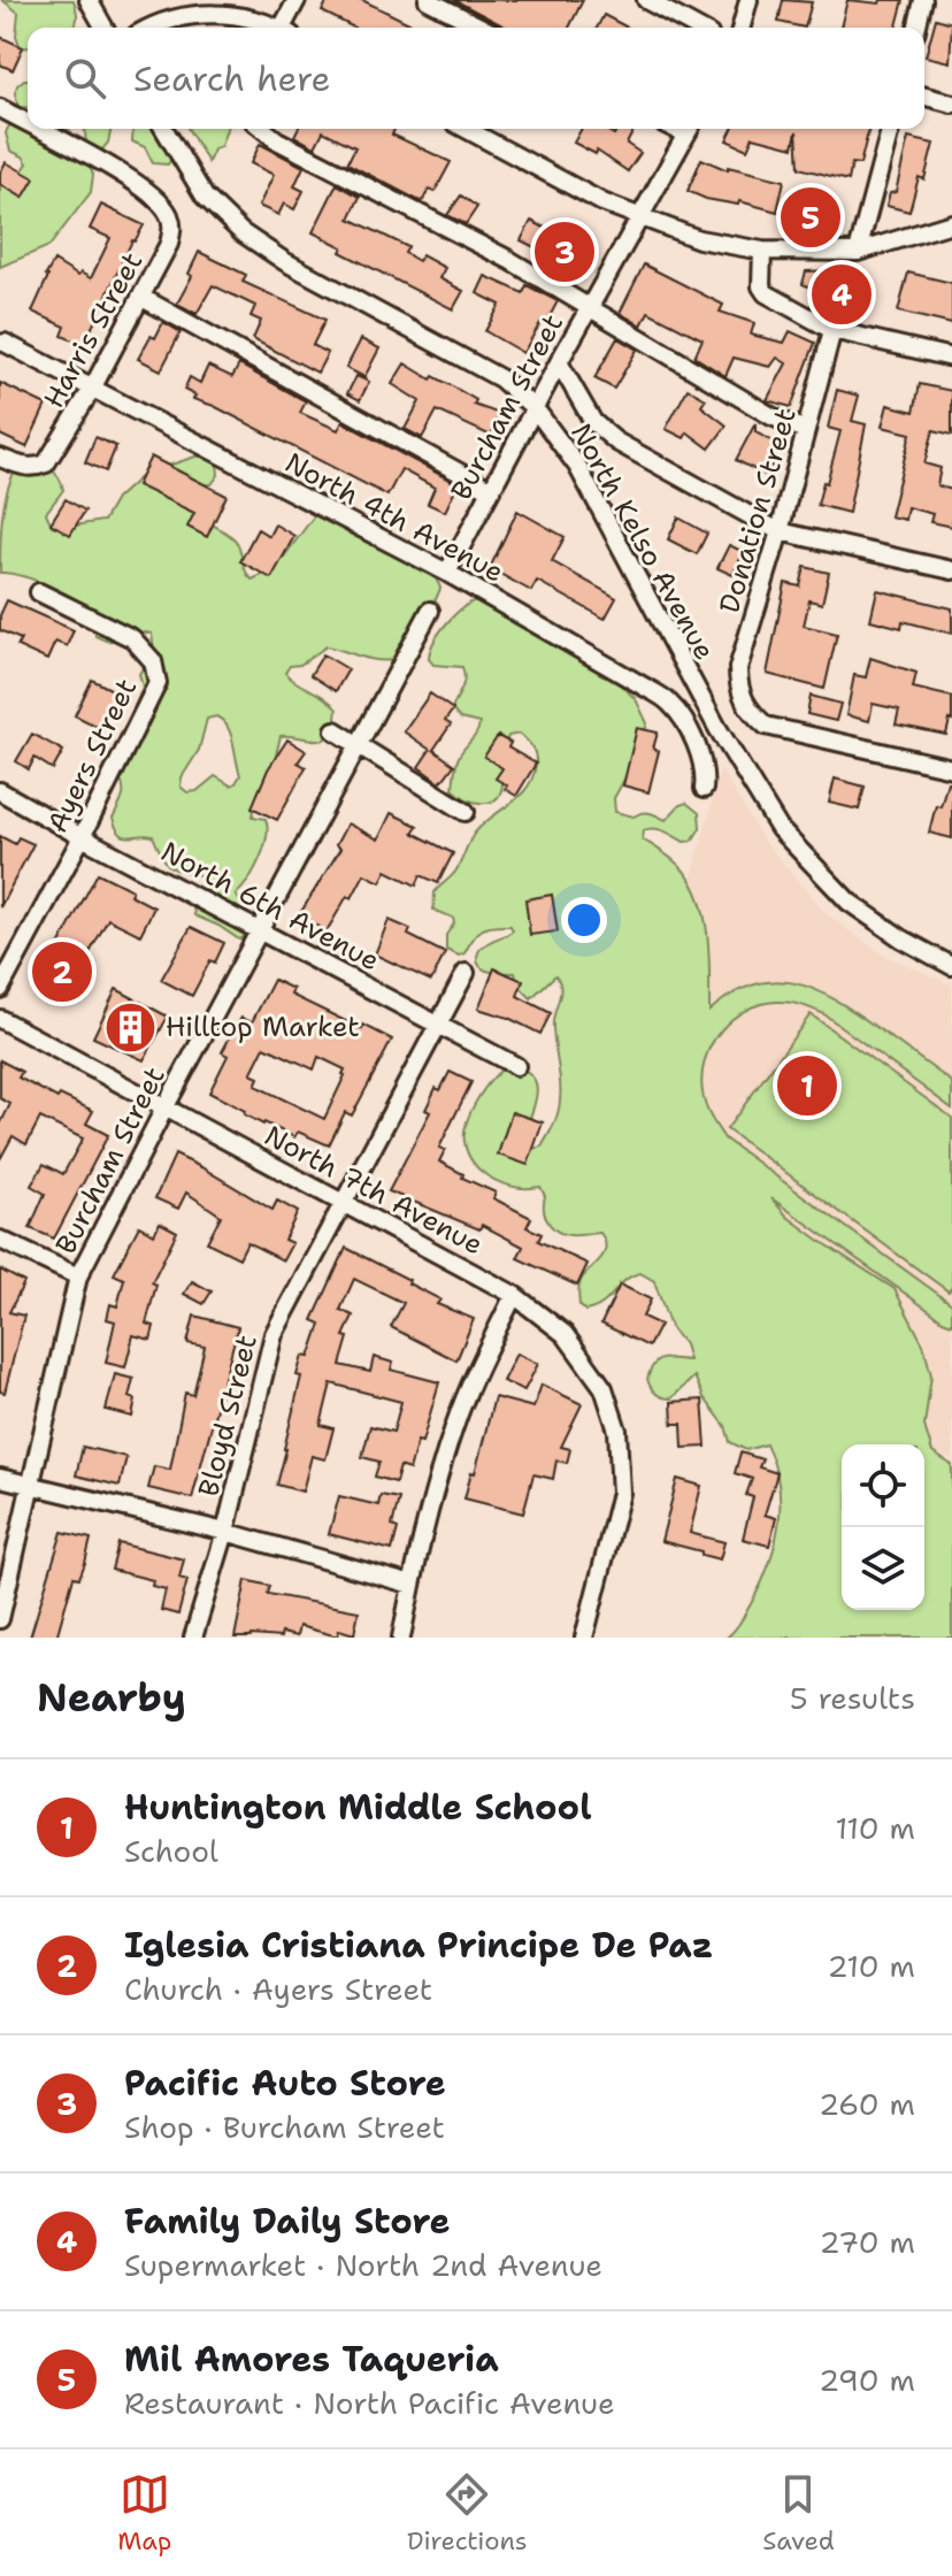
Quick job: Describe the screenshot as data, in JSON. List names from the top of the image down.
{
  "streets": {
    "street": [
      "Harris Street",
      "Burcham Street",
      "Donation Street",
      "North 4th Avenue",
      "North Kelso Avenue",
      "Ayers Street",
      "North 6th Avenue",
      "North 7th Avenue",
      "Bloyd Street"
    ]
  },
  "crossings": [
    ["Harris Street", "North 4th Avenue"],
    ["Burcham Street", "North 4th Avenue"],
    ["Burcham Street", "North Kelso Avenue"],
    ["Burcham Street", "North 6th Avenue"],
    ["Burcham Street", "North 7th Avenue"],
    ["Ayers Street", "North 6th Avenue"],
    ["North 6th Avenue", "Bloyd Street"],
    ["North 7th Avenue", "Bloyd Street"]
  ],
  "places": {
    "building": ["Hilltop Market"]
  },
  "page": {
    "search": "Search here",
    "pins": [
      "5",
      "3",
      "4",
      "2",
      "1"
    ],
    "heading": ["Nearby", "5 results"],
    "list": [
      {
        "mark": "1",
        "name": "Huntington Middle School",
        "note": "School",
        "value": "110 m"
      },
      {
        "mark": "2",
        "name": "Iglesia Cristiana Principe De Paz",
        "note": "Church · Ayers Street",
        "value": "210 m"
      },
      {
        "mark": "3",
        "name": "Pacific Auto Store",
        "note": "Shop · Burcham Street",
        "value": "260 m"
      },
      {
        "mark": "4",
        "name": "Family Daily Store",
        "note": "Supermarket · North 2nd Avenue",
        "value": "270 m"
      },
      {
        "mark": "5",
        "name": "Mil Amores Taqueria",
        "note": "Restaurant · North Pacific Avenue",
        "value": "290 m"
      }
    ],
    "nav": ["Map", "Directions", "Saved"]
  }
}
